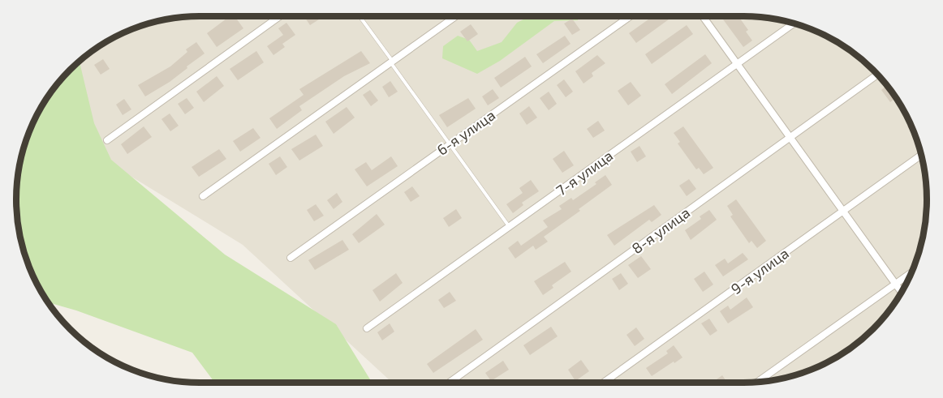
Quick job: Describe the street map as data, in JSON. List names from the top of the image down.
{
  "streets": {
    "street": [
      "6-я улица",
      "7-я улица",
      "8-я улица",
      "9-я улица"
    ]
  }
}
